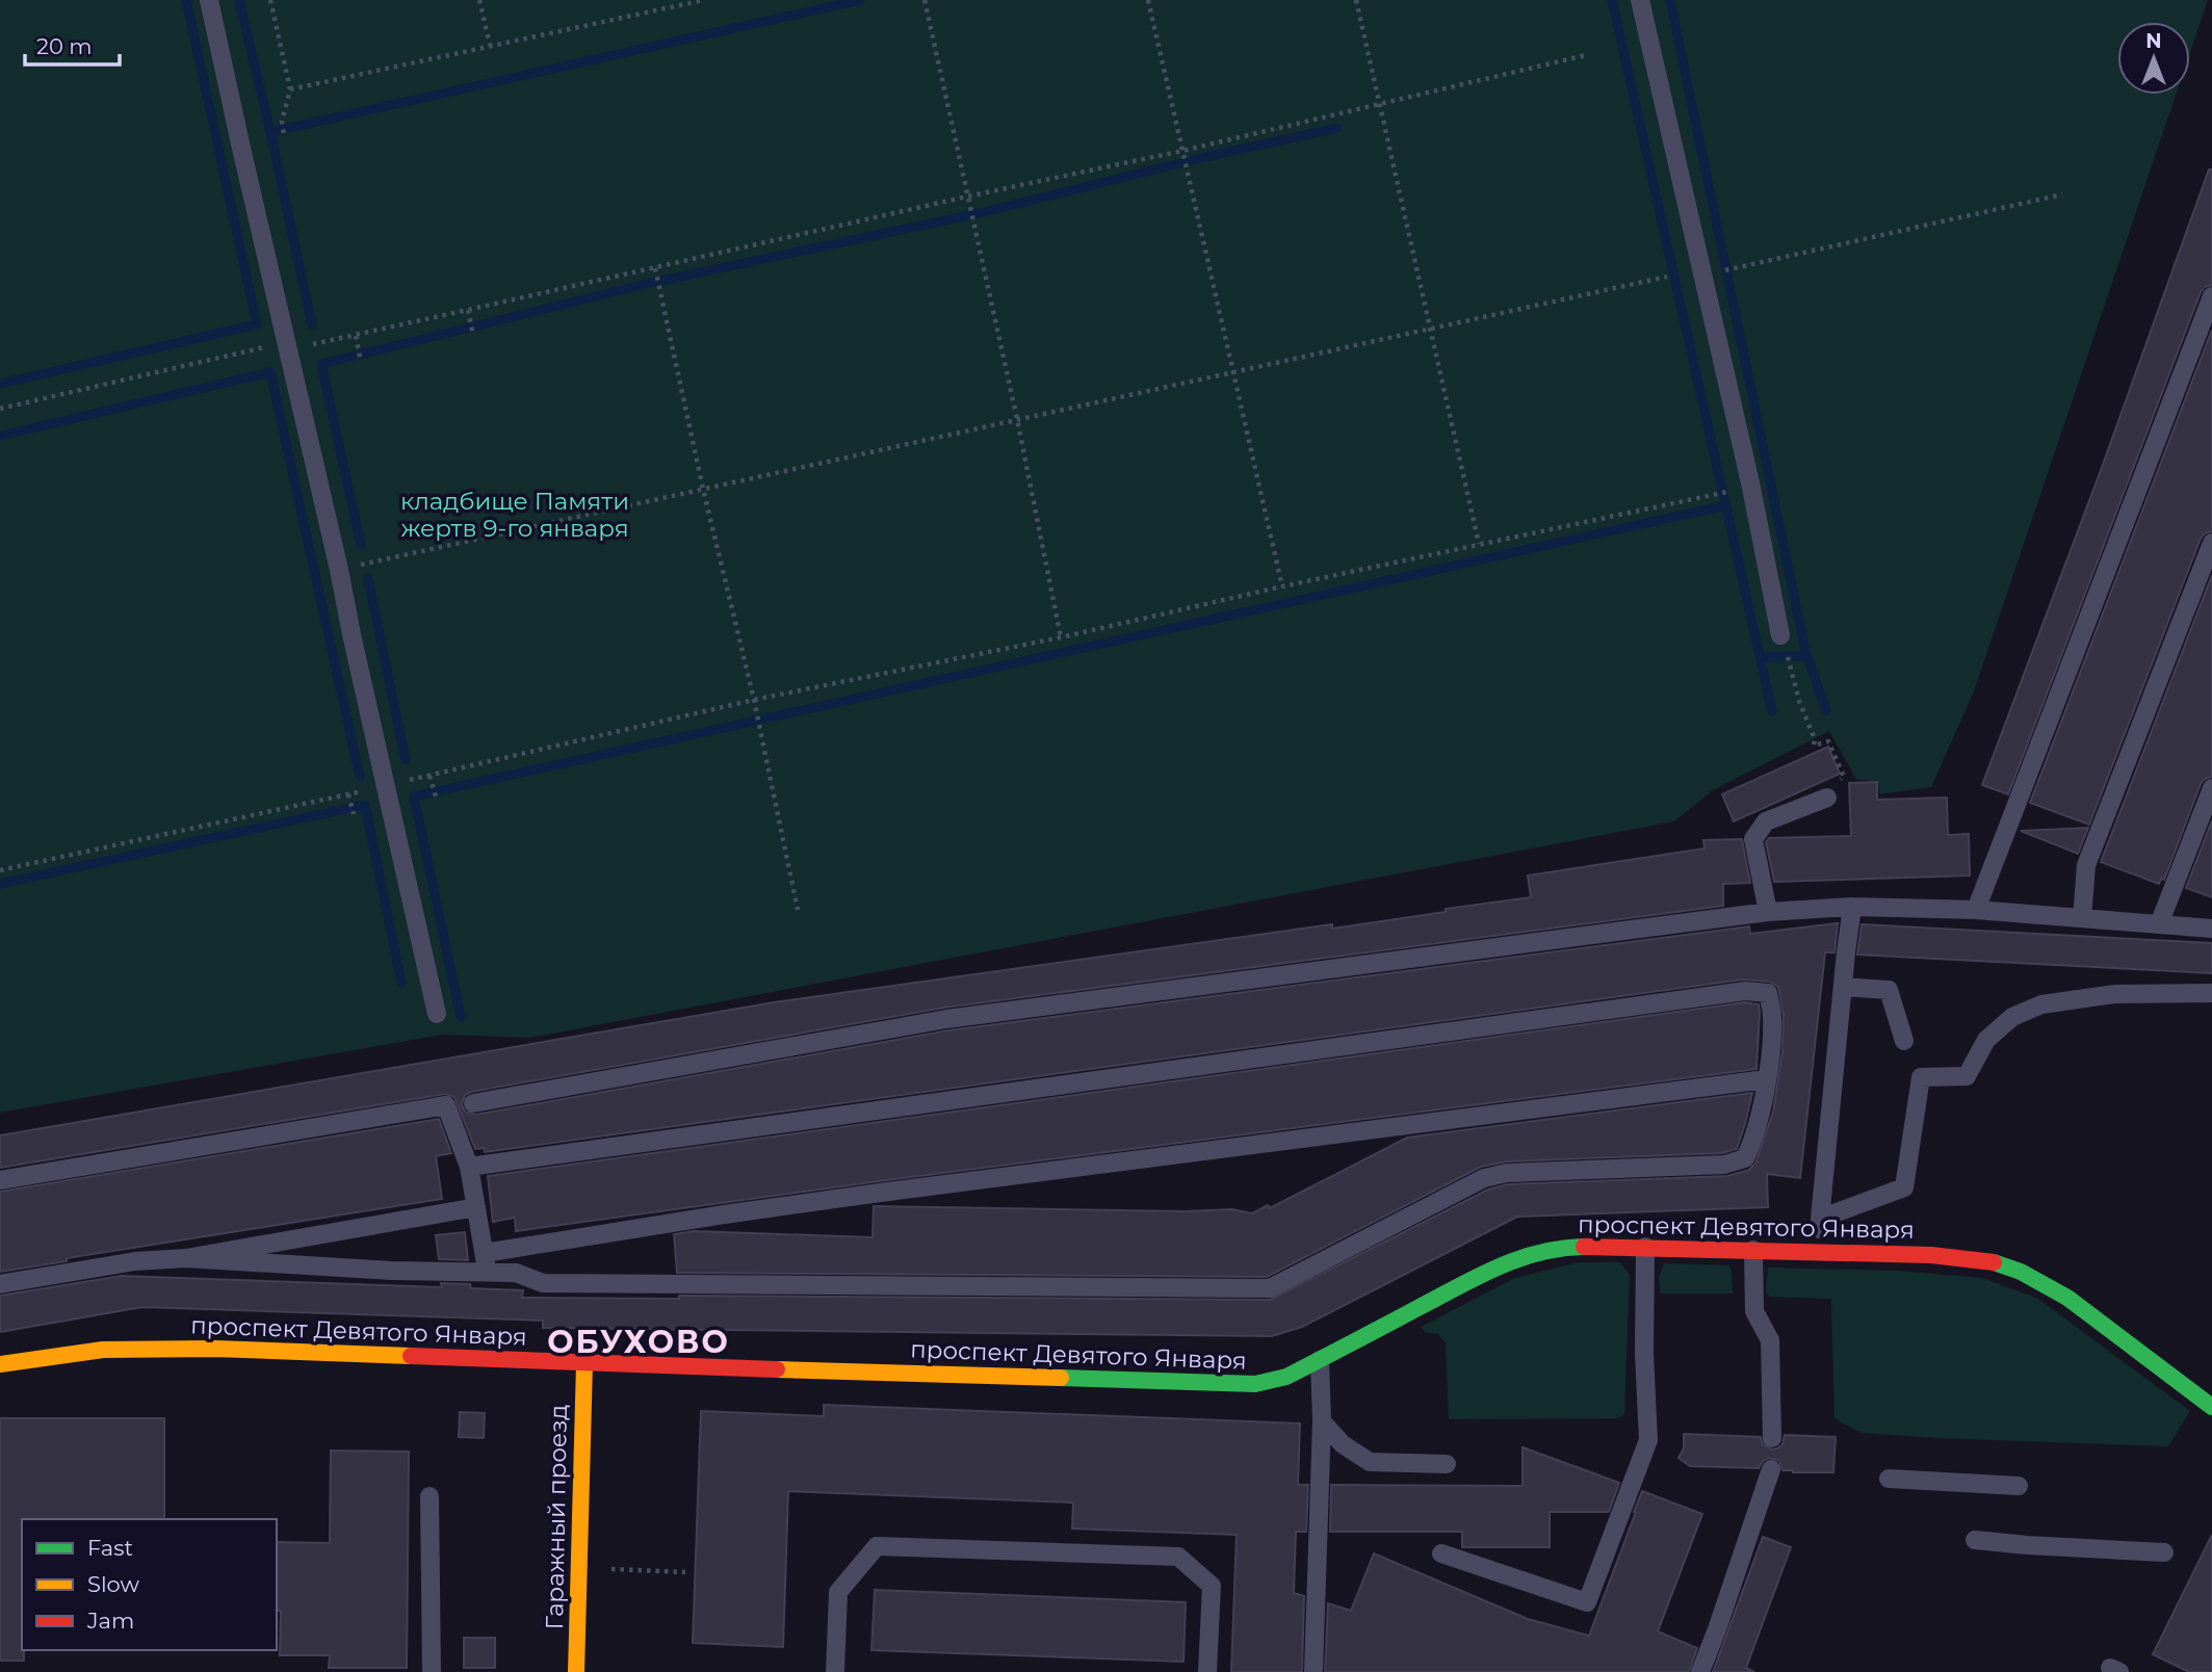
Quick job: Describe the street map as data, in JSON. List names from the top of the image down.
{
  "streets": {
    "street": ["проспект Девятого Января", "Гаражный проезд"]
  },
  "crossings": [
    ["проспект Девятого Января", "Гаражный проезд"]
  ],
  "districts": ["ОБУХОВО"],
  "parks": ["кладбище Памяти жертв 9-го января"],
  "legend": ["Fast", "Slow", "Jam"],
  "scale_bar": "20 m",
  "north": "top"
}
